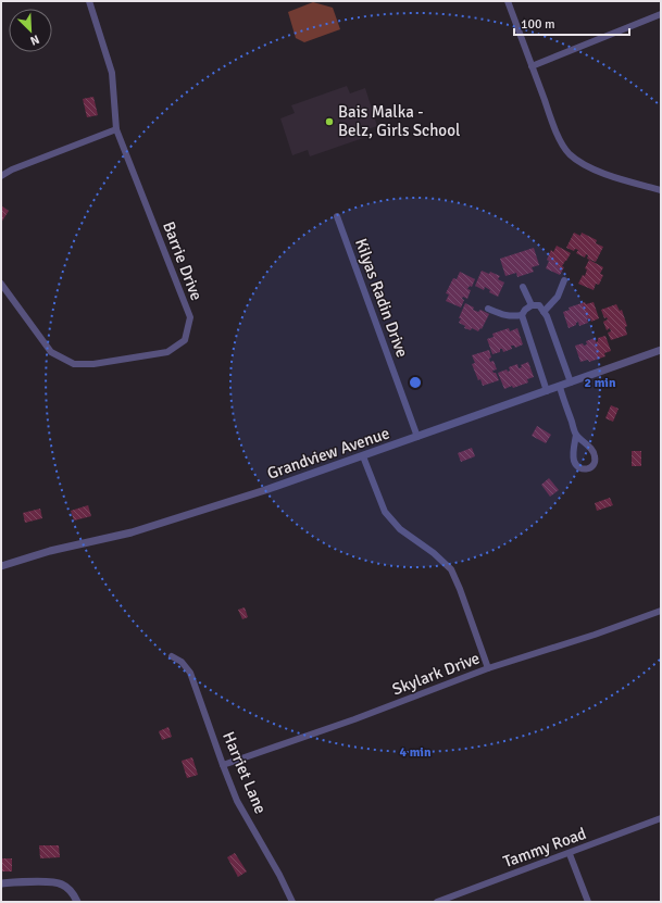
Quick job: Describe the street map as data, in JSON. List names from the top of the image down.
{
  "streets": {
    "street": [
      "Barrie Drive",
      "Kilyas Radin Drive",
      "Grandview Avenue",
      "Skylark Drive",
      "Harriet Lane",
      "Tammy Road"
    ]
  },
  "crossings": [
    ["Kilyas Radin Drive", "Grandview Avenue"],
    ["Skylark Drive", "Harriet Lane"]
  ],
  "places": ["Bais Malka - Belz, Girls School"],
  "scale_bar": "100 m",
  "north": "bottom right",
  "rings": ["2 min", "4 min"]
}
